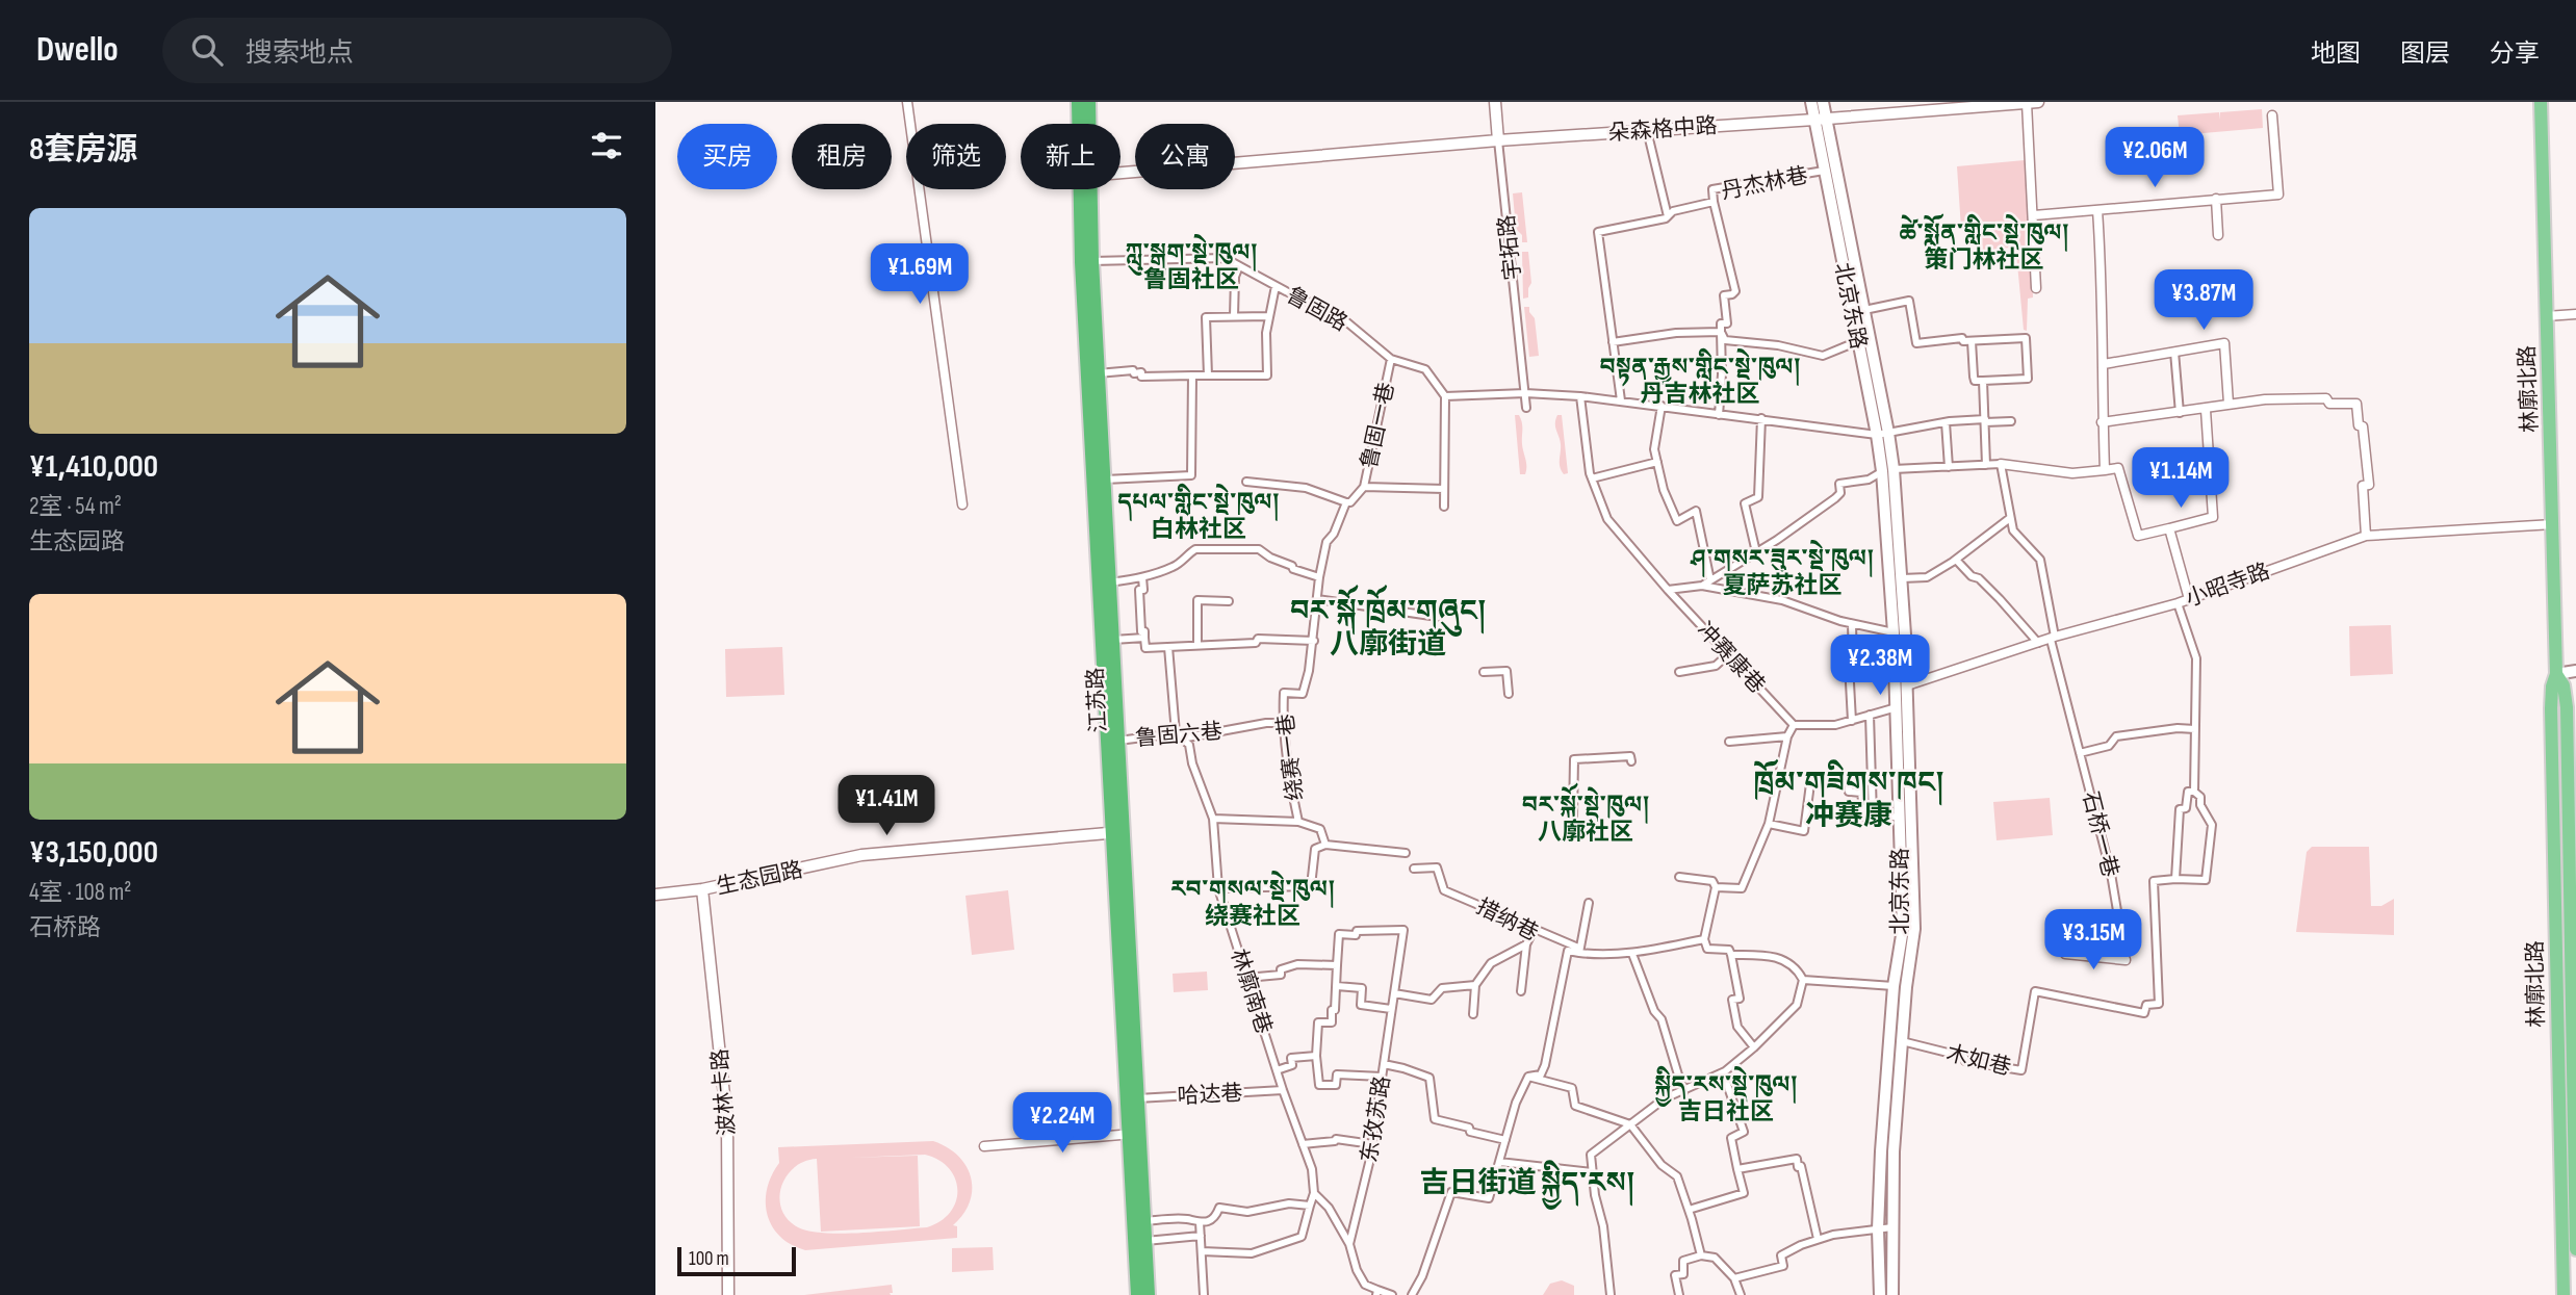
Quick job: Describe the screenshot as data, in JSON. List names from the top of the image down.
{
  "streets": {
    "highway": ["江苏路"],
    "main road": ["北京东路", "林廓北路"],
    "street": [
      "朵森格中路",
      "丹杰林巷",
      "宇拓路",
      "鲁固路",
      "鲁固一巷",
      "小昭寺路",
      "冲赛康巷",
      "鲁固六巷",
      "绕赛一巷",
      "石桥一巷",
      "生态园路",
      "措纳巷",
      "林廓南巷",
      "木如巷",
      "波林卡路",
      "哈达巷",
      "东孜苏路"
    ]
  },
  "crossings": [
    ["朵森格中路", "宇拓路"],
    ["朵森格中路", "北京东路"],
    ["丹杰林巷", "北京东路"],
    ["北京东路", "小昭寺路"],
    ["北京东路", "木如巷"],
    ["鲁固路", "鲁固一巷"],
    ["鲁固路", "江苏路"],
    ["林廓北路", "小昭寺路"],
    ["鲁固一巷", "绕赛一巷"],
    ["小昭寺路", "石桥一巷"],
    ["江苏路", "鲁固六巷"],
    ["江苏路", "生态园路"],
    ["江苏路", "哈达巷"],
    ["鲁固六巷", "绕赛一巷"],
    ["鲁固六巷", "林廓南巷"],
    ["生态园路", "波林卡路"],
    ["林廓南巷", "哈达巷"],
    ["林廓南巷", "东孜苏路"]
  ],
  "districts": [
    "ཚེ་སྨོན་གླིང་སྡེ་ཁུལ། 策门林社区",
    "ཀླུ་སྒུག་སྡེ་ཁུལ། 鲁固社区",
    "བསྟན་རྒྱས་གླིང་སྡེ་ཁུལ། 丹吉林社区",
    "དཔལ་གླིང་སྡེ་ཁུལ། 白林社区",
    "ཤ་གསར་ཟུར་སྡེ་ཁུལ། 夏萨苏社区",
    "བར་སྐོ་ཁྲོམ་གཞུང། 八廓街道",
    "ཁྲོམ་གཟིགས་ཁང། 冲赛康",
    "བར་སྐོ་སྡེ་ཁུལ། 八廓社区",
    "རབ་གསལ་སྡེ་ཁུལ། 绕赛社区",
    "སྐྱིད་རས་སྡེ་ཁུལ། 吉日社区",
    "吉日街道 སྐྱིད་རས།"
  ],
  "scale_bar": "100 m",
  "page": {
    "header": "Dwello",
    "search": "搜索地点",
    "nav": ["地图", "图层", "分享"],
    "heading": "8套房源",
    "chip": [
      "买房",
      "租房",
      "筛选",
      "新上",
      "公寓"
    ],
    "price": [
      "¥2.06M",
      "¥1.69M",
      "¥3.87M",
      "¥1.14M",
      "¥2.38M",
      "¥1.41M",
      "¥3.15M",
      "¥2.24M"
    ],
    "list": [
      {
        "name": "¥1,410,000",
        "note": "2室 · 54 m² · 生态园路"
      },
      {
        "name": "¥3,150,000",
        "note": "4室 · 108 m² · 石桥路"
      }
    ],
    "scale": "100 m"
  }
}
